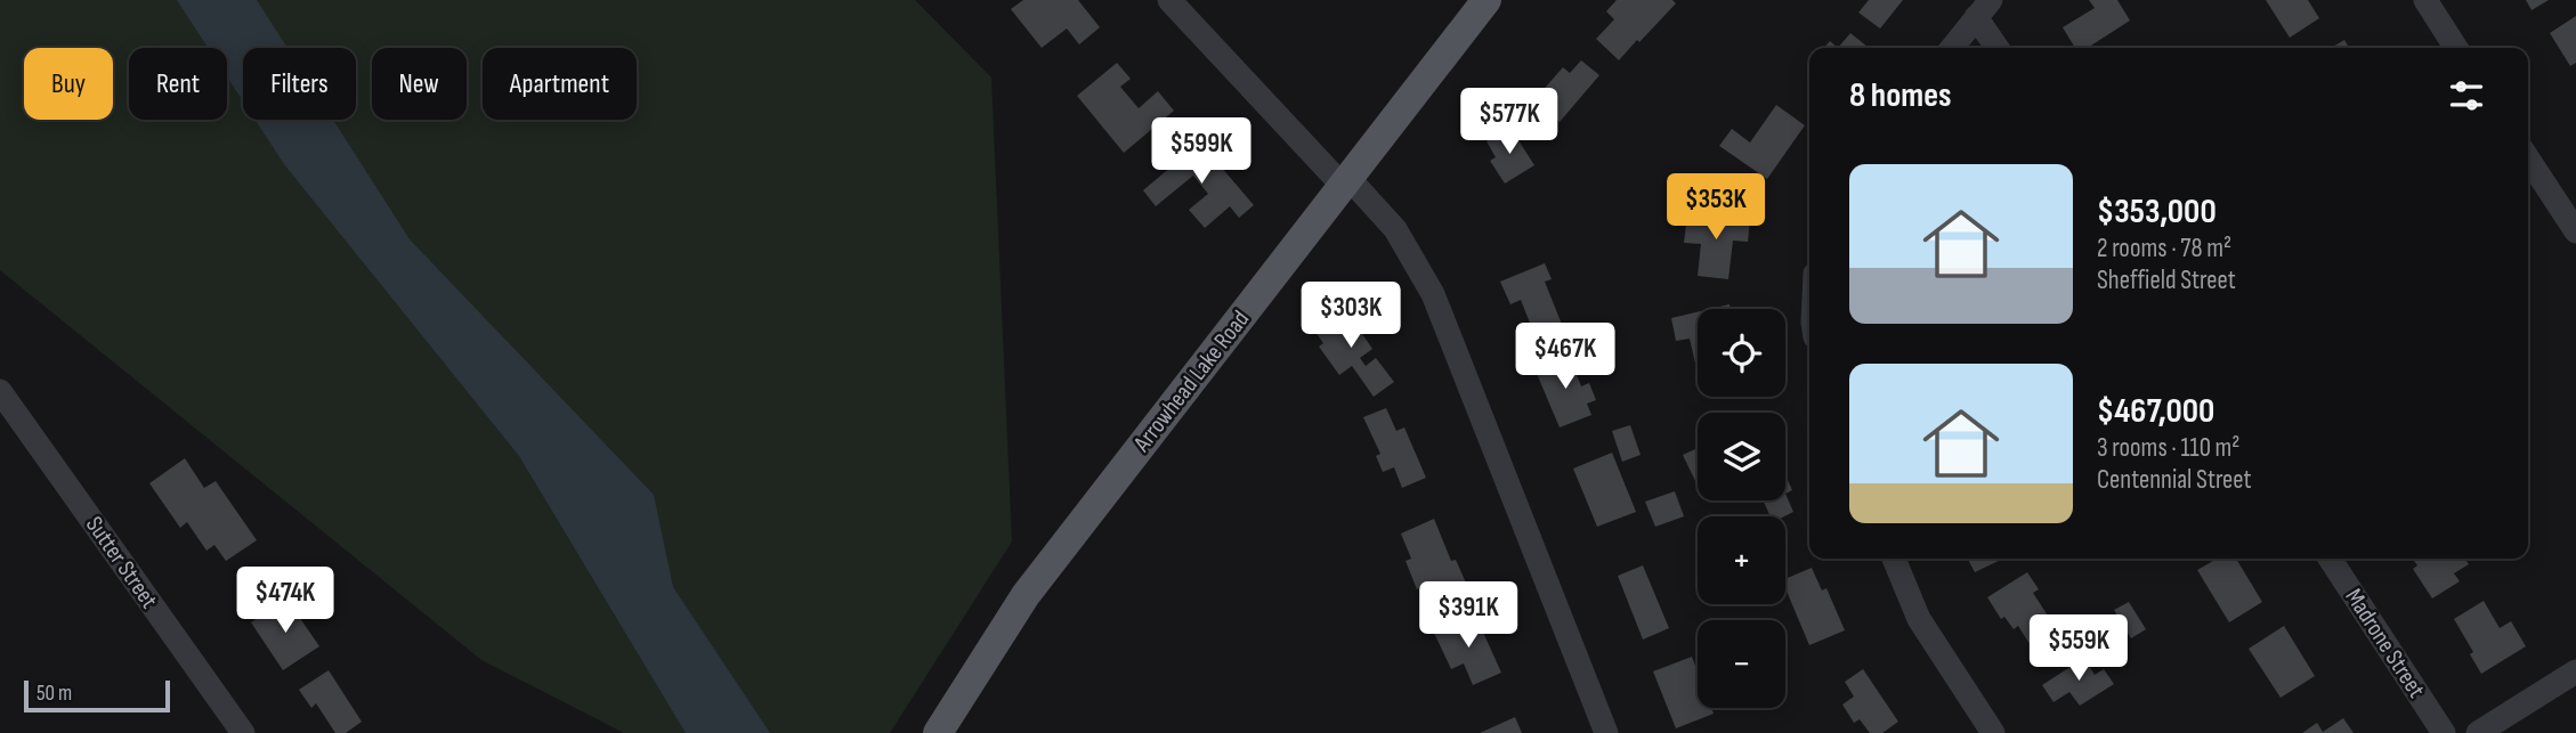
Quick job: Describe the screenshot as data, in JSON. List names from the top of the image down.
{
  "streets": {
    "main road": ["Arrowhead Lake Road"],
    "street": ["Sutter Street", "Madrone Street"]
  },
  "scale_bar": "50 m",
  "page": {
    "chip": [
      "Buy",
      "Rent",
      "Filters",
      "New",
      "Apartment"
    ],
    "heading": "8 homes",
    "price": [
      "$577K",
      "$599K",
      "$353K",
      "$303K",
      "$467K",
      "$474K",
      "$391K",
      "$559K"
    ],
    "list": [
      {
        "name": "$353,000",
        "note": "2 rooms · 78 m² · Sheffield Street"
      },
      {
        "name": "$467,000",
        "note": "3 rooms · 110 m² · Centennial Street"
      }
    ],
    "map_buttons": ["+", "−"],
    "scale": "50 m"
  }
}
